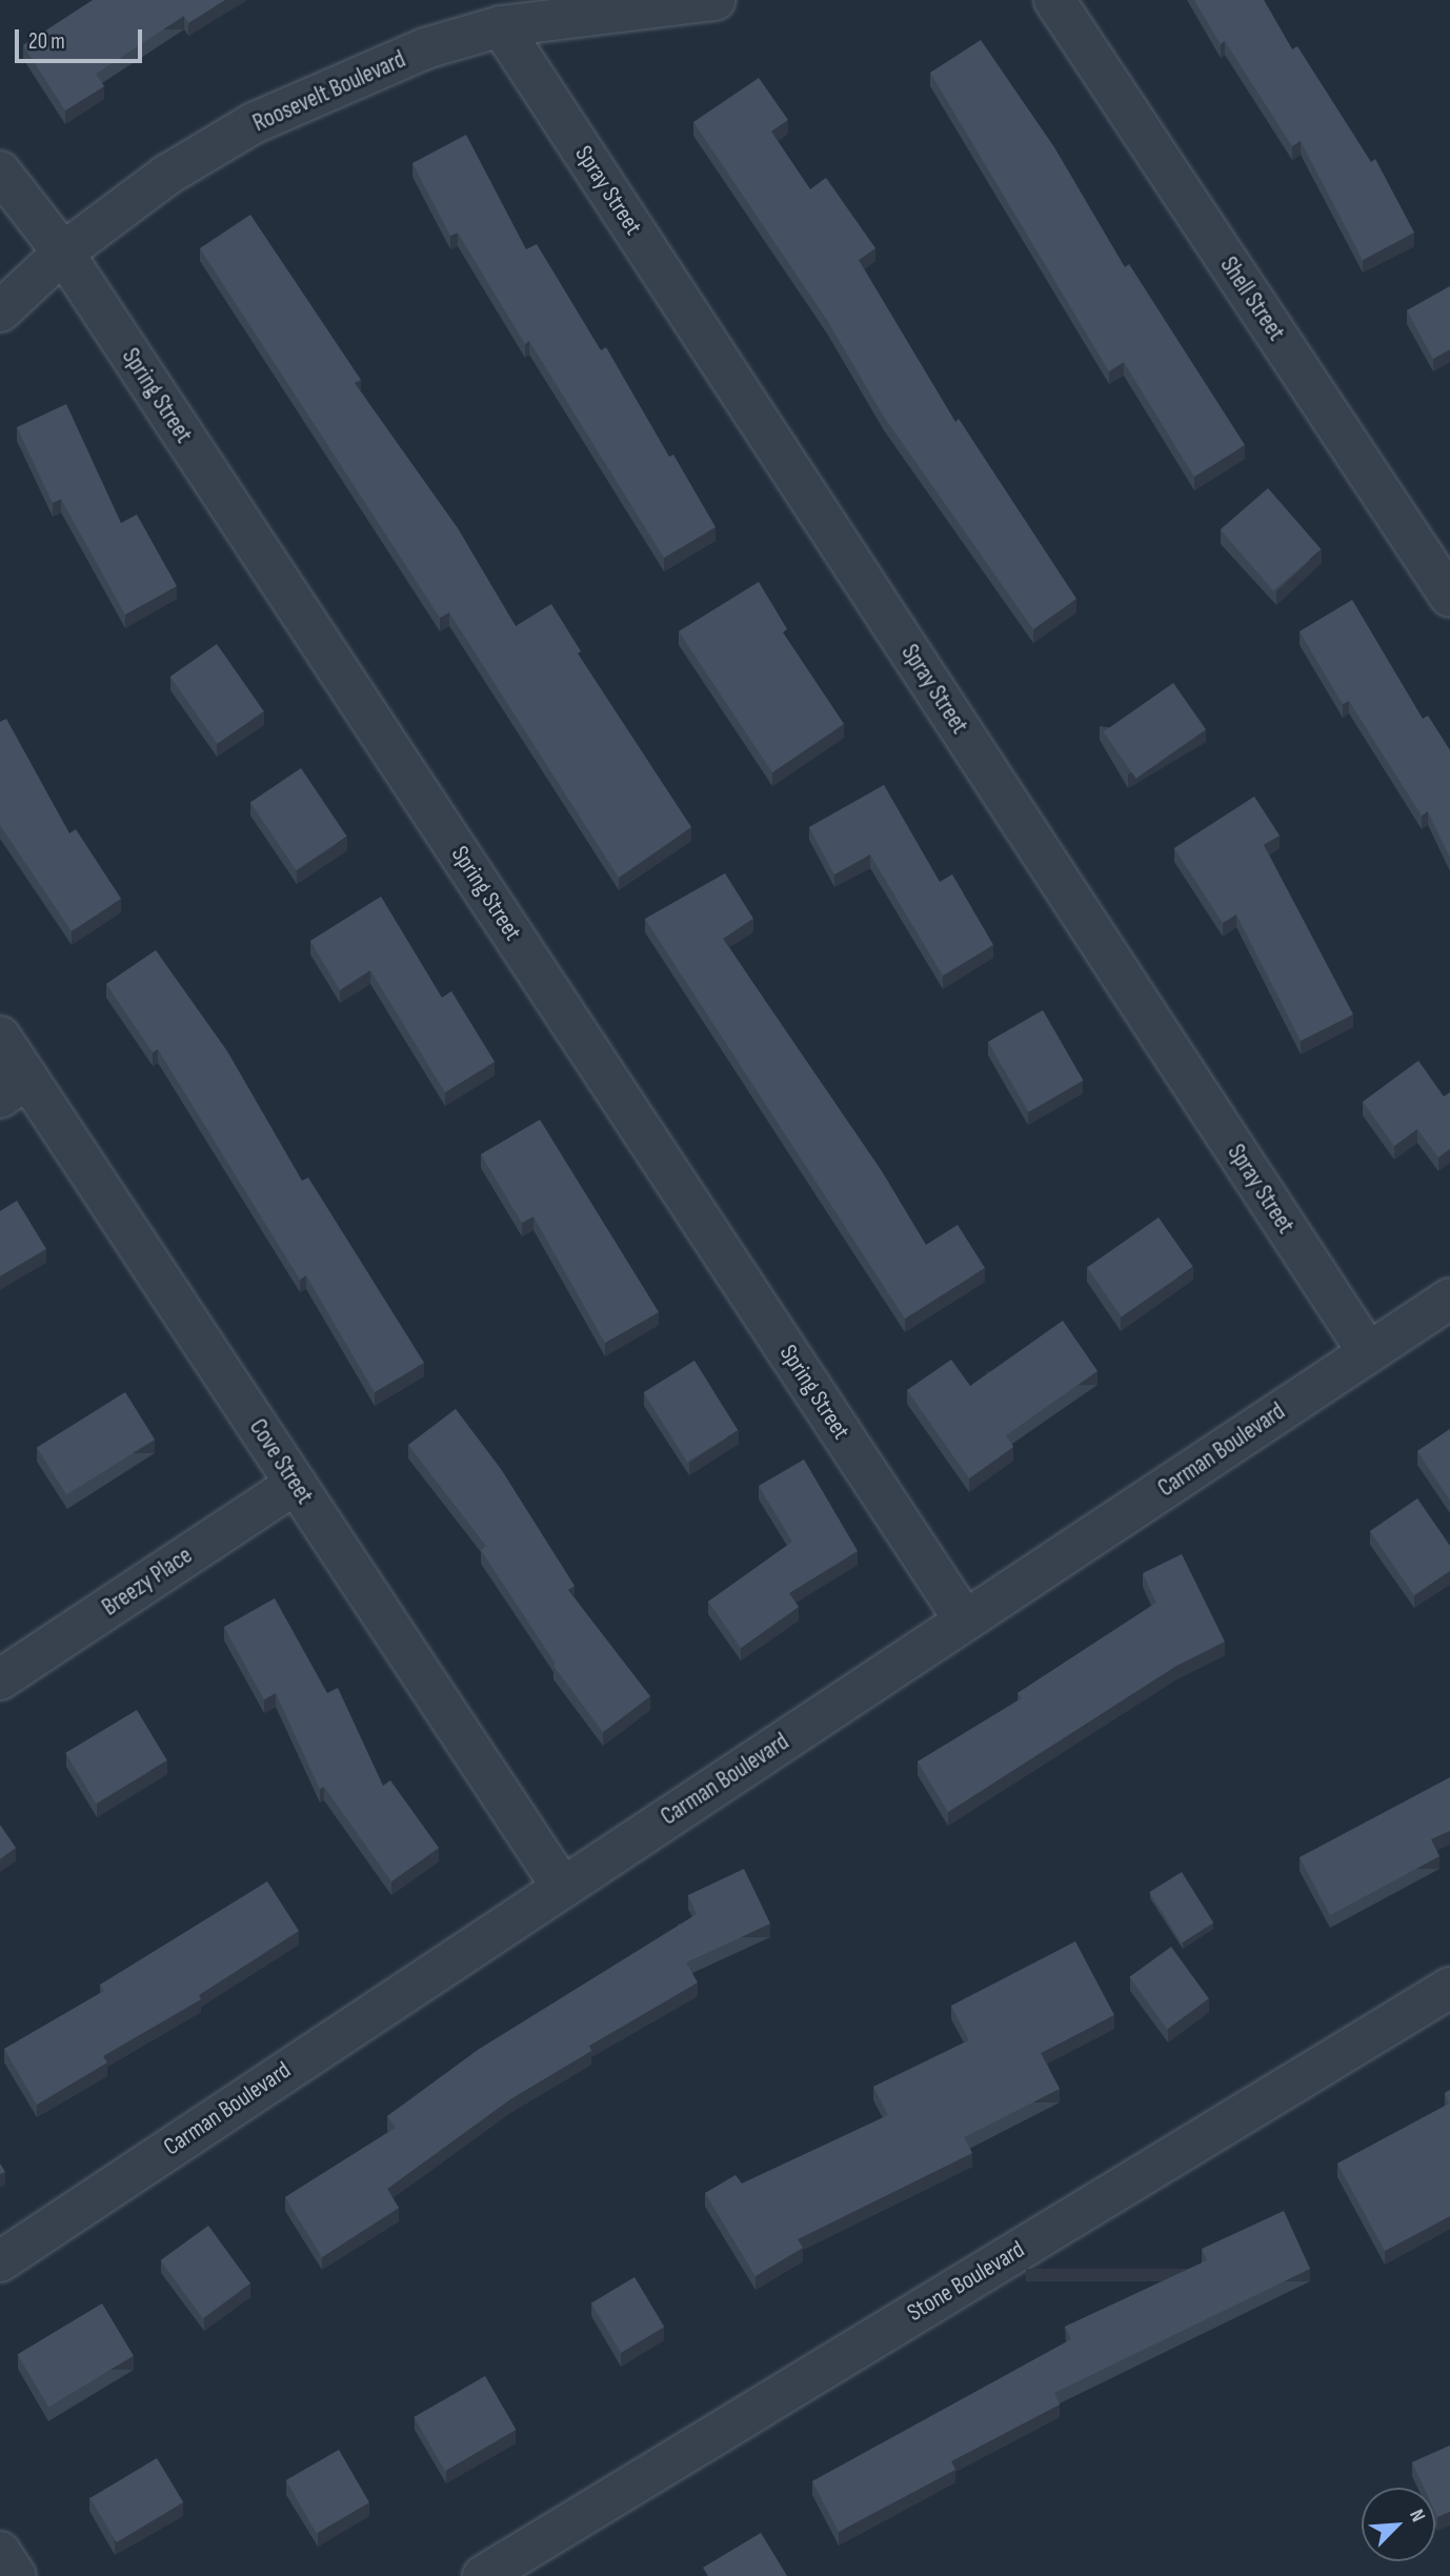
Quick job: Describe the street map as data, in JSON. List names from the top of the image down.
{
  "streets": {
    "street": [
      "Roosevelt Boulevard",
      "Spray Street",
      "Shell Street",
      "Spring Street",
      "Carman Boulevard",
      "Cove Street",
      "Breezy Place",
      "Stone Boulevard"
    ]
  },
  "crossings": [
    ["Roosevelt Boulevard", "Spray Street"],
    ["Roosevelt Boulevard", "Spring Street"],
    ["Spray Street", "Carman Boulevard"],
    ["Spring Street", "Carman Boulevard"],
    ["Carman Boulevard", "Cove Street"],
    ["Cove Street", "Breezy Place"]
  ],
  "scale_bar": "20 m",
  "north": "top right"
}
